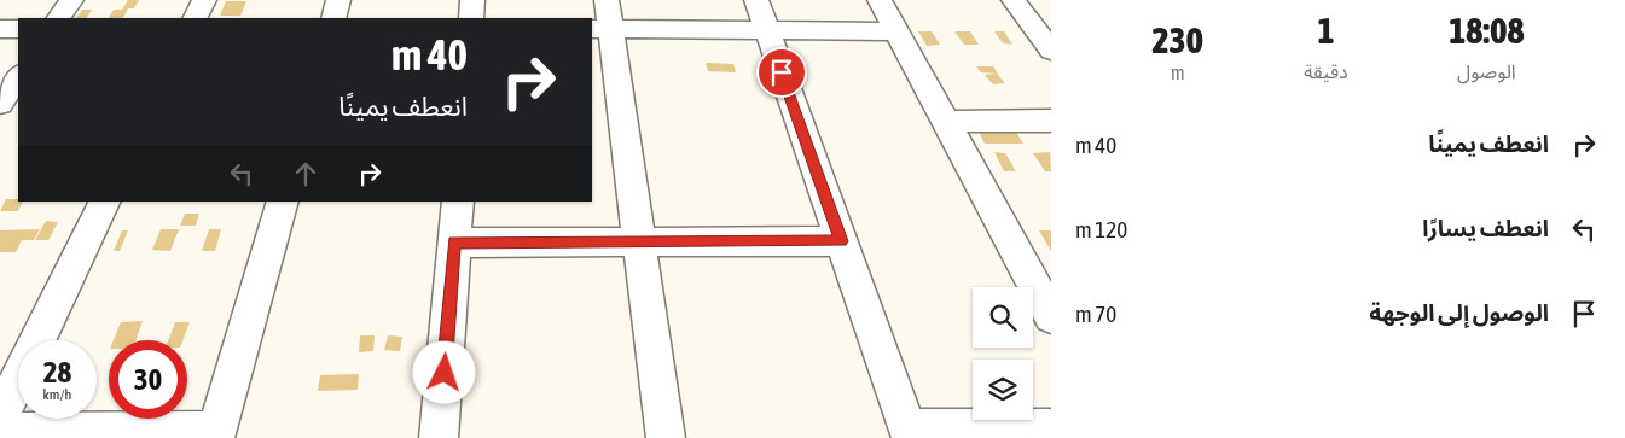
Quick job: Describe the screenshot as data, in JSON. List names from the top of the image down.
{
  "page": {
    "eta": [
      "18:08",
      "الوصول",
      "1",
      "دقيقة",
      "230",
      "m"
    ],
    "turn": ["40 m", "انعطف يمينًا"],
    "list": [
      {
        "name": "انعطف يمينًا",
        "value": "40 m"
      },
      {
        "name": "انعطف يسارًا",
        "value": "120 m"
      },
      {
        "name": "الوصول إلى الوجهة",
        "value": "70 m"
      }
    ],
    "speed": "28 km/h",
    "limit": "30"
  }
}
